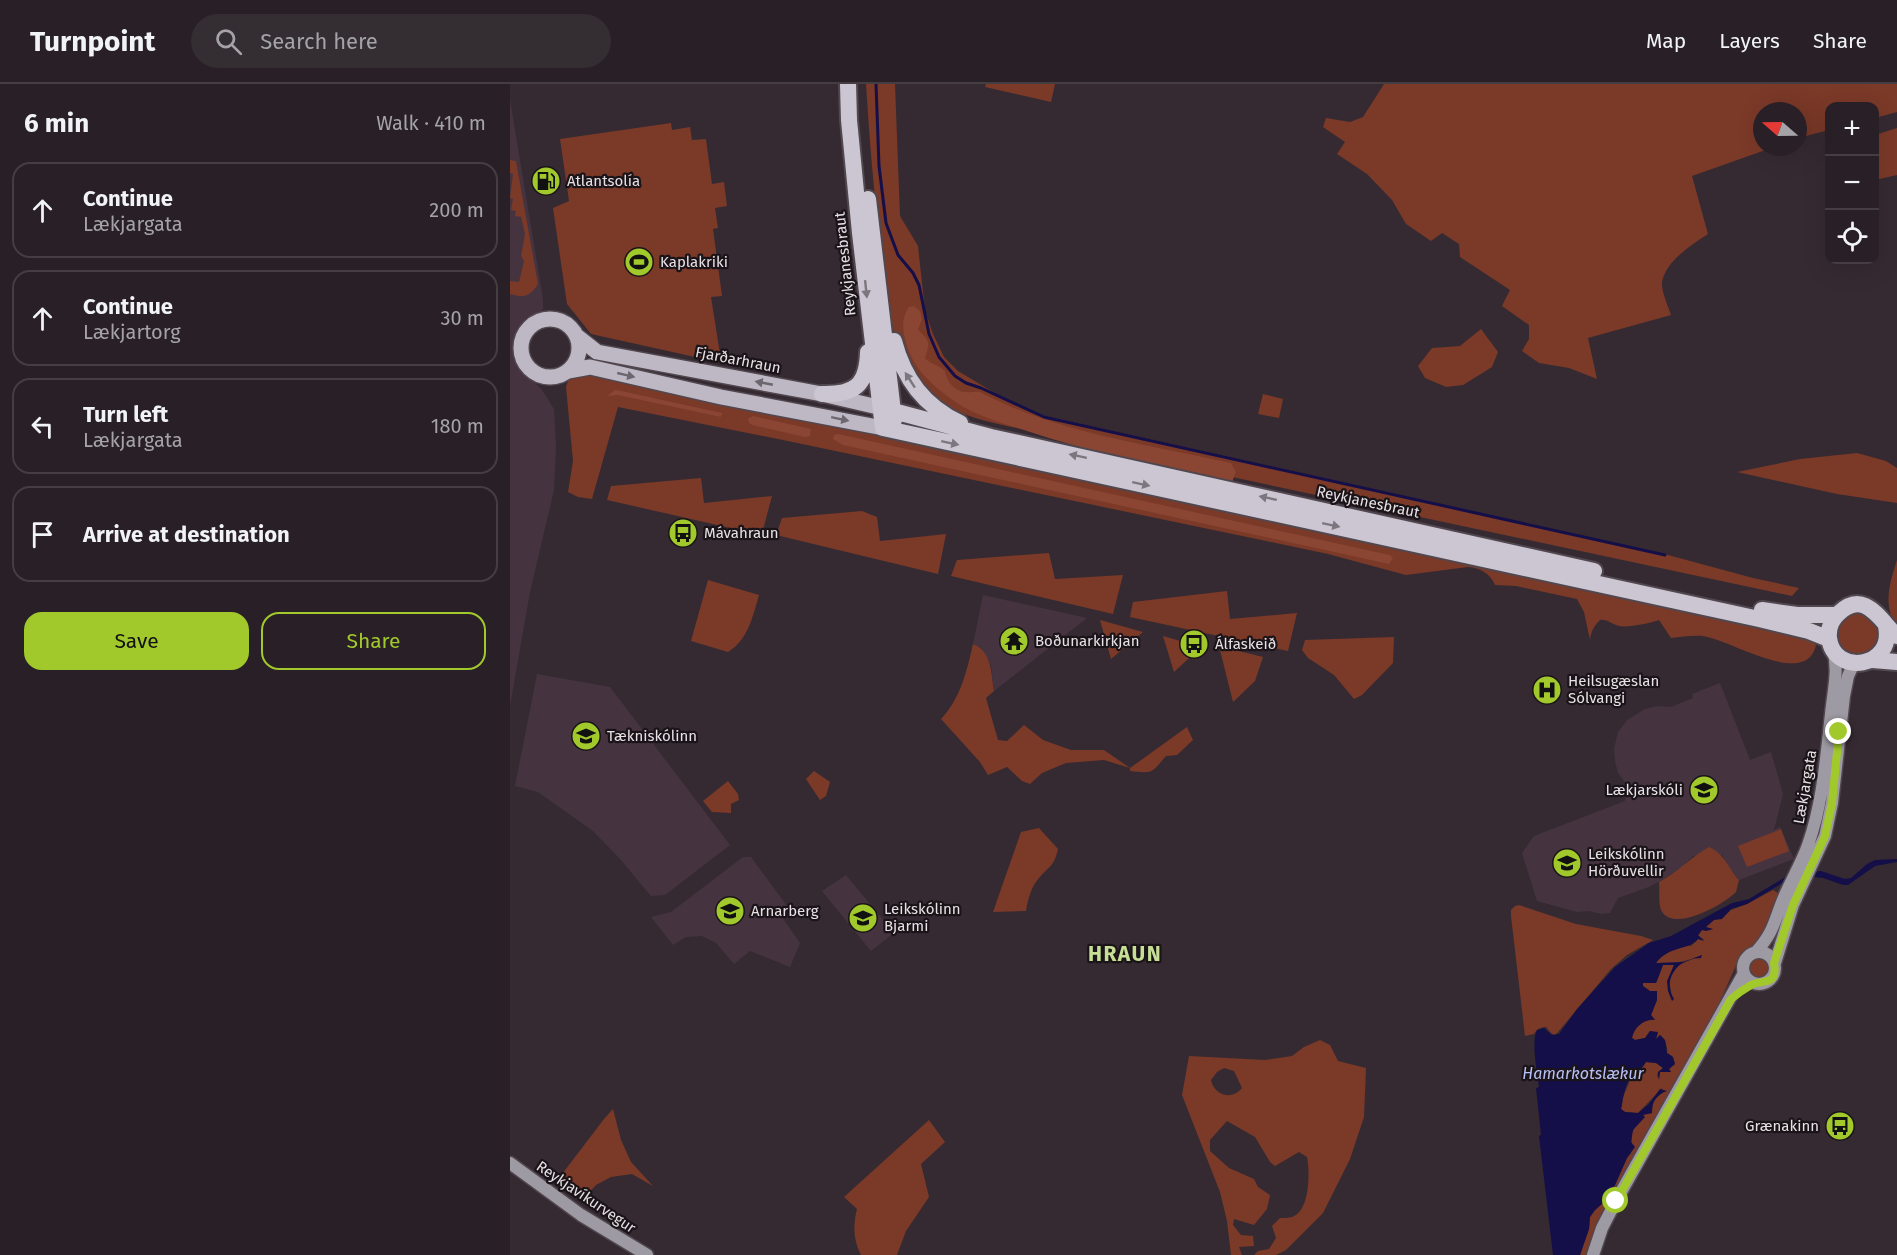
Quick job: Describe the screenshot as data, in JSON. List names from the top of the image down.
{
  "streets": {
    "highway": ["Reykjanesbraut"],
    "main road": ["Fjarðarhraun", "Lækjargata", "Reykjavíkurvegur"]
  },
  "crossings": [
    ["Reykjanesbraut", "Fjarðarhraun"],
    ["Reykjanesbraut", "Lækjargata"]
  ],
  "districts": ["HRAUN"],
  "water": ["Hamarkotslækur"],
  "places": {
    "fuel station": ["Atlantsolía"],
    "sports": ["Kaplakriki"],
    "bus stop": ["Mávahraun", "Álfaskeið", "Grænakinn"],
    "temple": ["Boðunarkirkjan"],
    "hospital": ["Heilsugæslan Sólvangi"],
    "school or university": [
      "Tækniskólinn",
      "Lækjarskóli",
      "Leikskólinn Hörðuvellir",
      "Arnarberg",
      "Leikskólinn Bjarmi"
    ]
  },
  "north": "left",
  "page": {
    "header": "Turnpoint",
    "search": "Search here",
    "nav": ["Map", "Layers", "Share"],
    "heading": ["6 min", "Walk · 410 m"],
    "map_buttons": ["+", "−"],
    "list": [
      ["Continue", "Lækjargata", "200 m"],
      ["Continue", "Lækjartorg", "30 m"],
      ["Turn left", "Lækjargata", "180 m"],
      "Arrive at destination"
    ],
    "buttons": ["Save", "Share"]
  }
}
